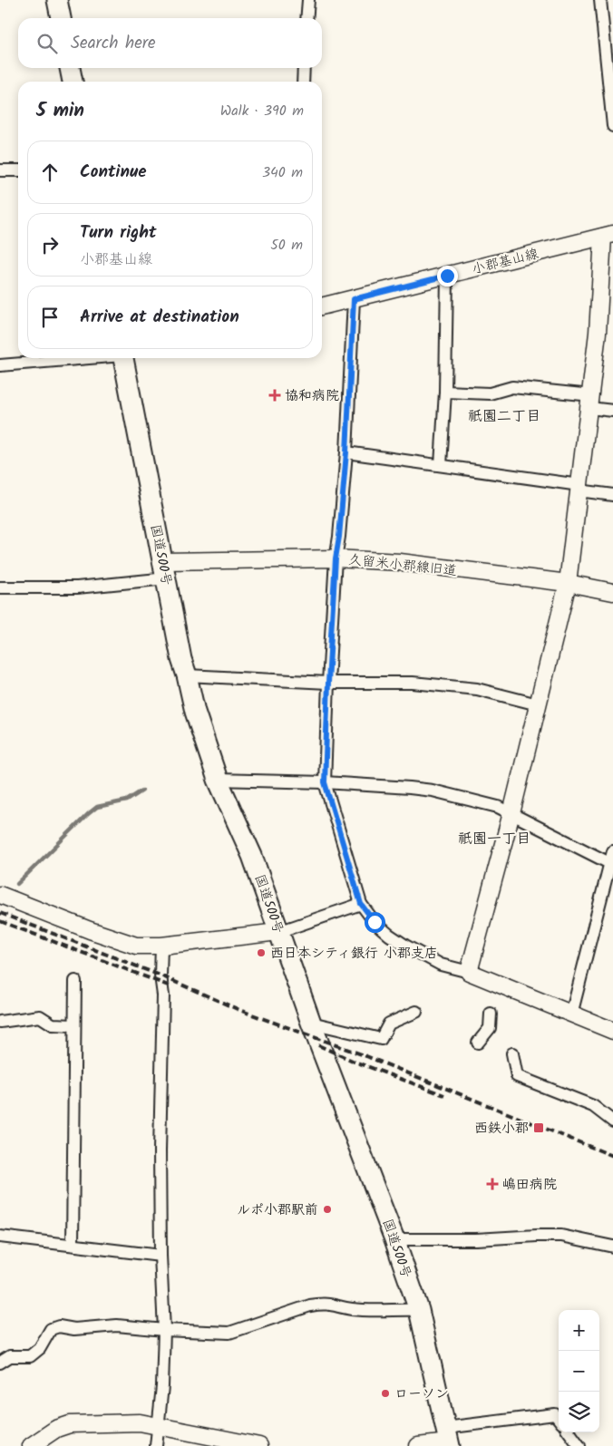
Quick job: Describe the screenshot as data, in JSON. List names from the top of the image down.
{
  "streets": {
    "highway": ["国道500号"],
    "street": ["小郡基山線", "久留米小郡線旧道"]
  },
  "crossings": [
    ["国道500号", "久留米小郡線旧道"]
  ],
  "districts": ["祇園二丁目", "祇園一丁目"],
  "places": {
    "health": ["協和病院", "嶋田病院"],
    "other": ["西日本シティ銀行 小郡支店", "ルポ小郡駅前", "ローソン"],
    "transit": ["西鉄小郡"]
  },
  "page": {
    "search": "Search here",
    "heading": ["5 min", "Walk · 390 m"],
    "list": [
      ["Continue", "340 m"],
      ["Turn right", "小郡基山線", "50 m"],
      "Arrive at destination"
    ],
    "map_buttons": ["+", "−"]
  }
}
